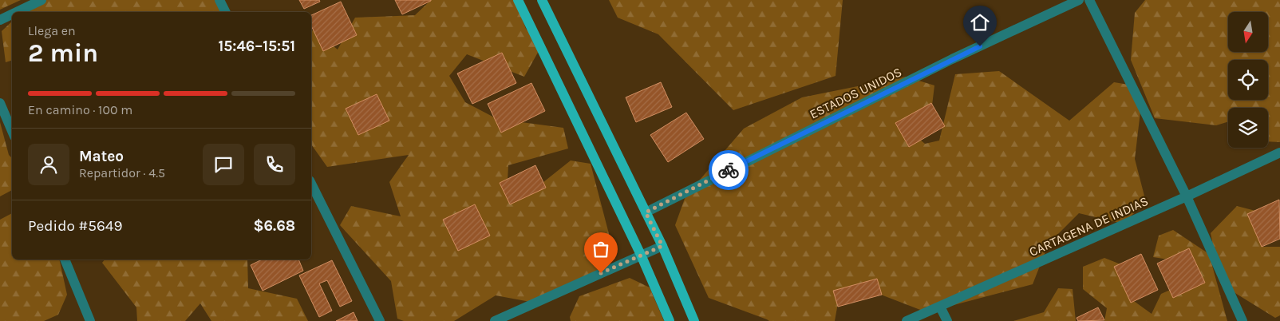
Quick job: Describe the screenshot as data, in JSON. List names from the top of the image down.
{
  "streets": {
    "street": ["ESTADOS UNIDOS", "CARTAGENA DE INDIAS"]
  },
  "north": "bottom",
  "page": {
    "heading": ["2 min", "Llega en", "15:46–15:51"],
    "panel": [
      "Mateo",
      "Repartidor · 4.5",
      "Pedido #5649",
      "$6.68"
    ],
    "bar": "En camino · 100 m"
  }
}
